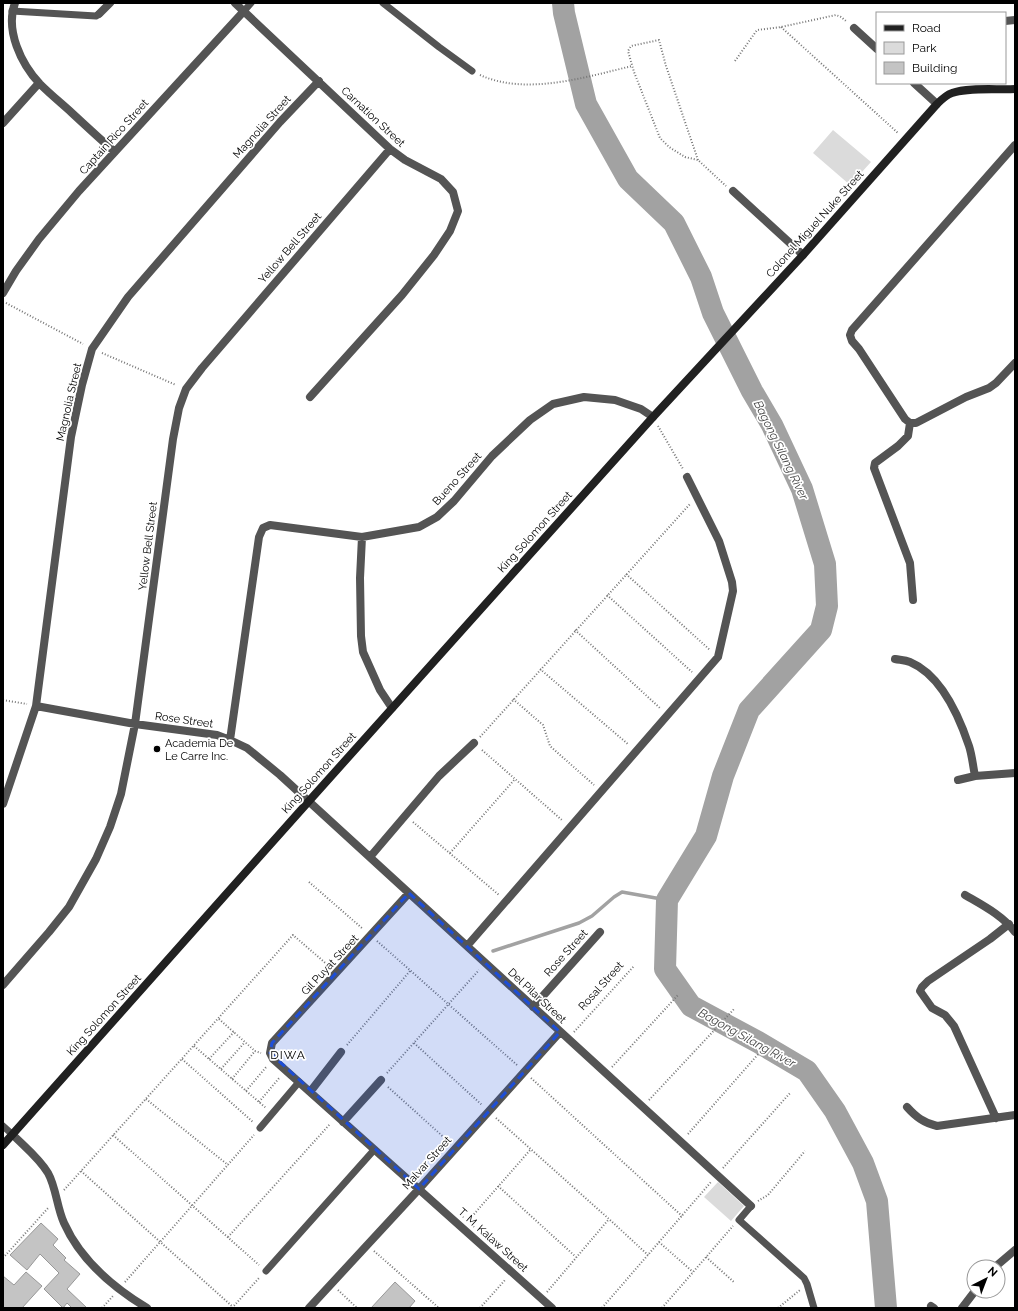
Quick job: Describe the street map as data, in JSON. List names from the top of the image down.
{
  "streets": {
    "street": [
      "Carnation Street",
      "Magnolia Street",
      "Captain Rico Street",
      "Colonel Miguel Nuke Street",
      "Yellow Bell Street",
      "Bueno Street",
      "King Solomon Street",
      "Rose Street",
      "Gil Puyat Street",
      "Del Pilar Street",
      "Malvar Street",
      "T. M. Kalaw Street"
    ],
    "path": ["Rosal Street"]
  },
  "crossings": [
    ["Carnation Street", "Magnolia Street"],
    ["Carnation Street", "Captain Rico Street"],
    ["Carnation Street", "Yellow Bell Street"],
    ["Magnolia Street", "Rose Street"],
    ["Colonel Miguel Nuke Street", "Bueno Street"],
    ["Colonel Miguel Nuke Street", "King Solomon Street"],
    ["Yellow Bell Street", "Rose Street"],
    ["Bueno Street", "King Solomon Street"],
    ["Bueno Street", "Rose Street"],
    ["King Solomon Street", "Rose Street"],
    ["King Solomon Street", "Del Pilar Street"],
    ["Rose Street", "Del Pilar Street"],
    ["Gil Puyat Street", "Del Pilar Street"],
    ["Gil Puyat Street", "T. M. Kalaw Street"],
    ["Rosal Street", "Del Pilar Street"],
    ["Del Pilar Street", "Malvar Street"],
    ["Malvar Street", "T. M. Kalaw Street"]
  ],
  "districts": ["DIWA"],
  "water": ["Bagong Silang River"],
  "places": ["Academia De Le Carre Inc."],
  "legend": ["Road", "Park", "Building"],
  "north": "top right"
}
